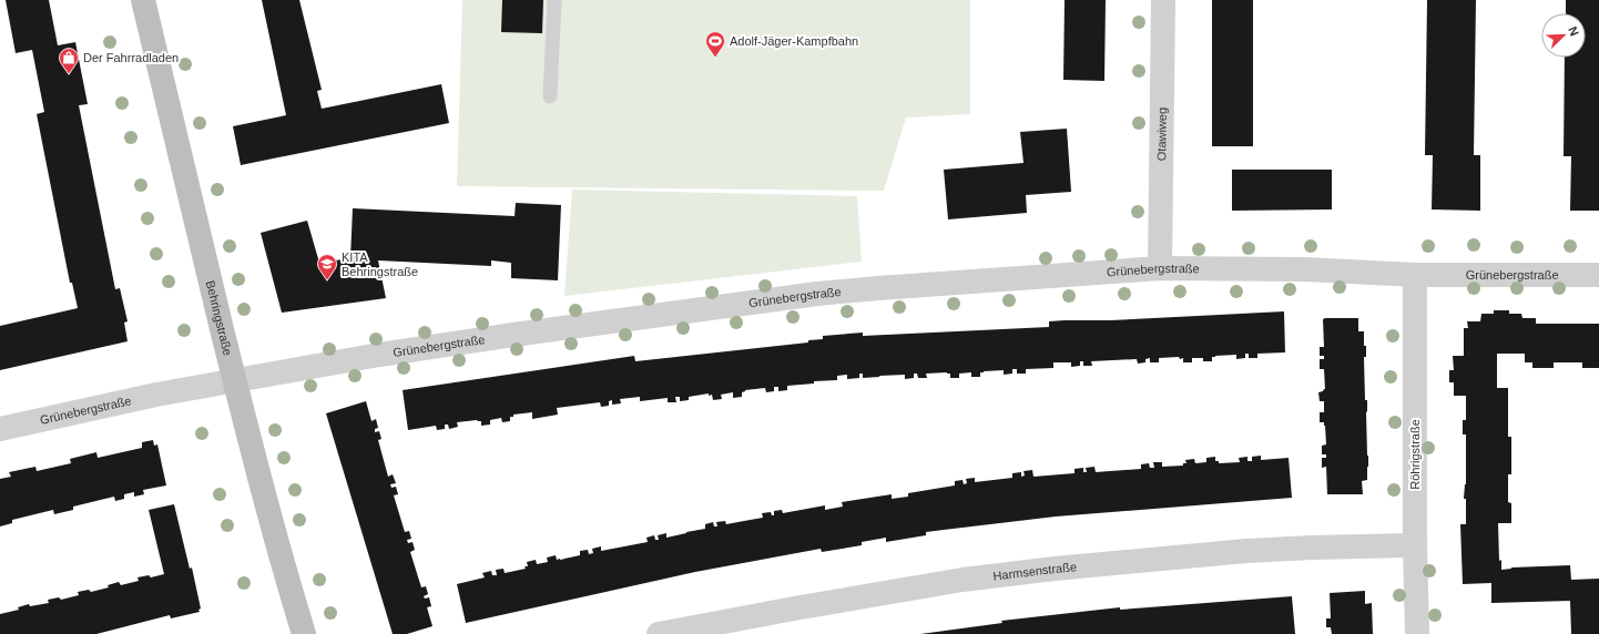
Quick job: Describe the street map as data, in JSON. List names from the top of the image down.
{
  "streets": {
    "main road": ["Behringstraße"],
    "street": [
      "Otawiweg",
      "Grünebergstraße",
      "Röhrigstraße",
      "Harmsenstraße"
    ]
  },
  "crossings": [
    ["Otawiweg", "Grünebergstraße"],
    ["Grünebergstraße", "Behringstraße"],
    ["Grünebergstraße", "Röhrigstraße"],
    ["Röhrigstraße", "Harmsenstraße"]
  ],
  "places": {
    "sports": ["Adolf-Jäger-Kampfbahn"],
    "shop": ["Der Fahrradladen"],
    "school or university": ["KITA Behringstraße"]
  },
  "north": "top right"
}
